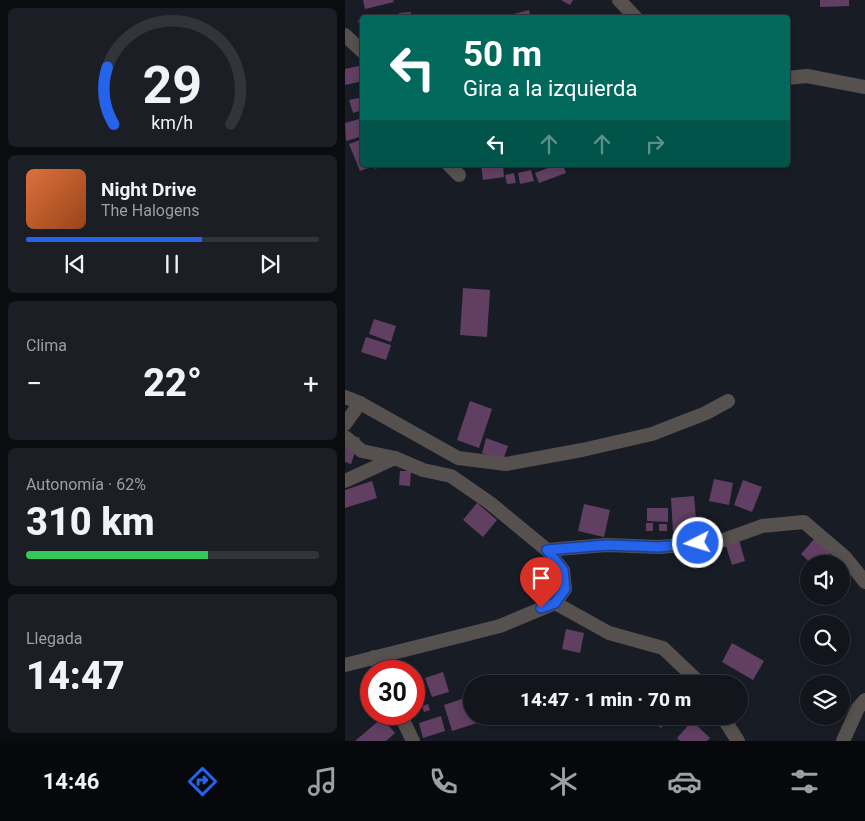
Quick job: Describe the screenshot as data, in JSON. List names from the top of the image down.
{
  "page": {
    "turn": ["50 m", "Gira a la izquierda"],
    "song": ["Night Drive", "The Halogens"],
    "tile": [
      "Clima",
      ["Autonomía · 62%", "310 km"],
      ["Llegada", "14:47"]
    ],
    "heat": ["−", "22°", "+"],
    "limit": "30",
    "trip": "14:47 · 1 min · 70 m",
    "tabs": "14:46",
    "gauge": ["29", "km/h"]
  }
}
